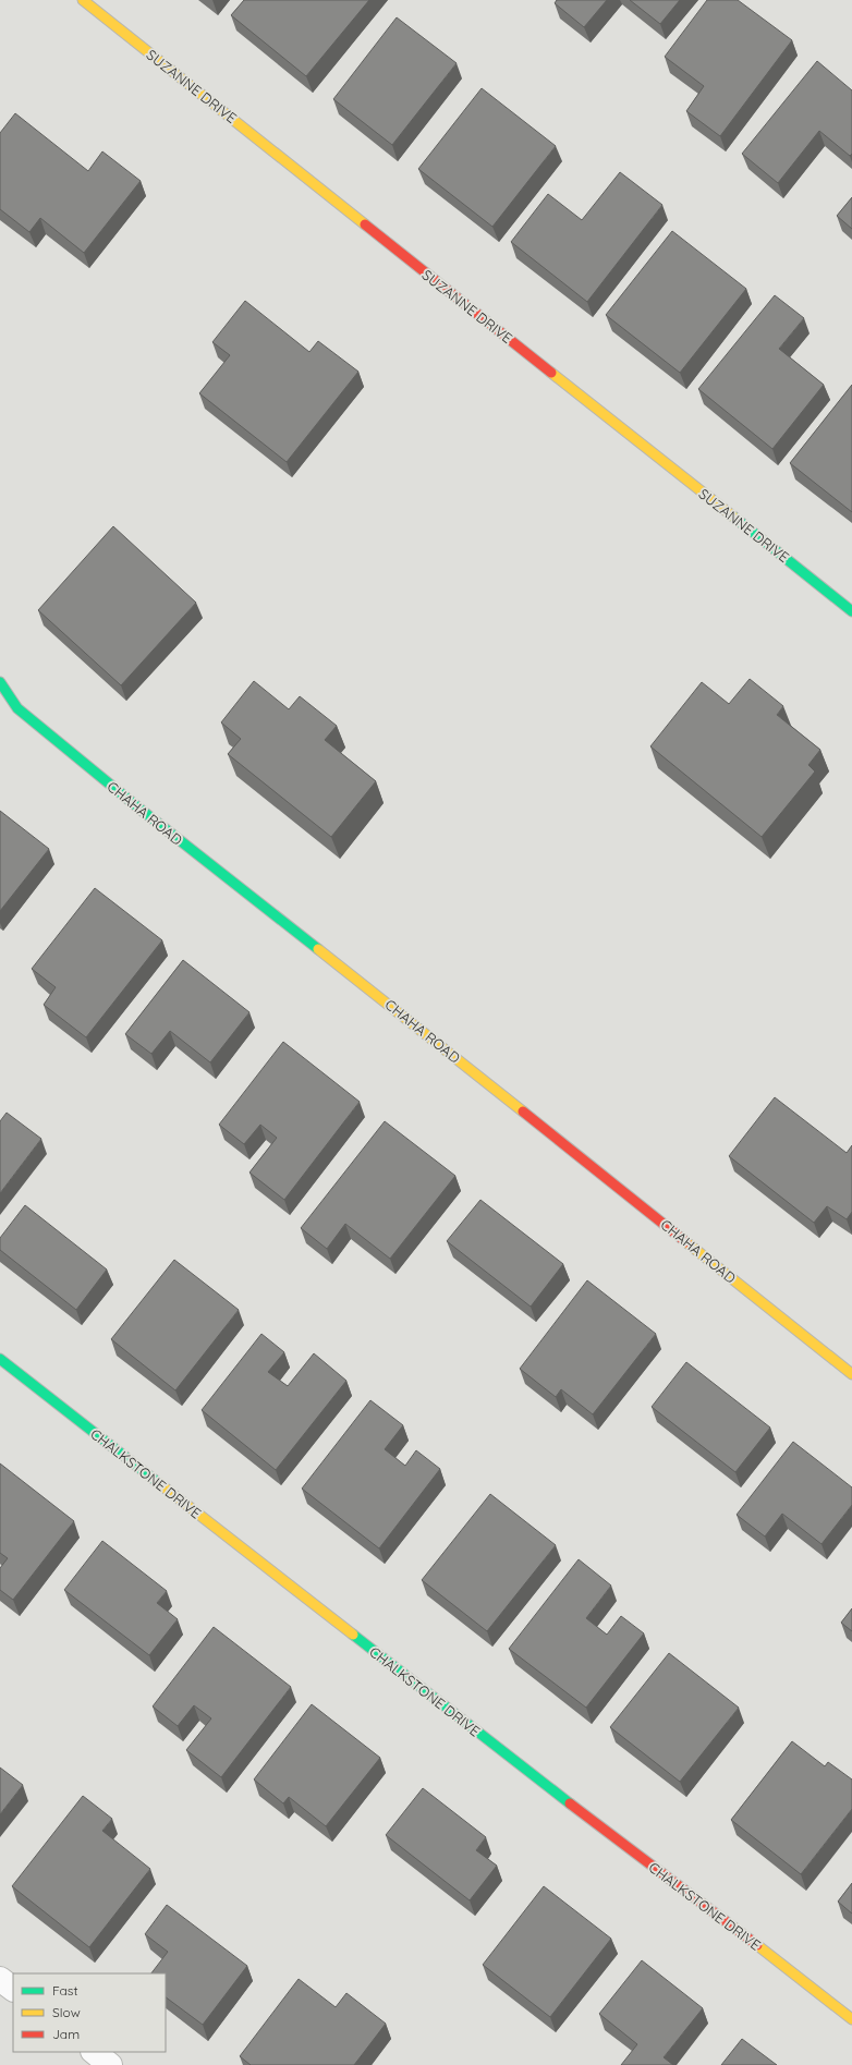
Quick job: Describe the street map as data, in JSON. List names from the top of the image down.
{
  "streets": {
    "street": ["SUZANNE DRIVE", "CHAHA ROAD", "CHALKSTONE DRIVE"]
  },
  "legend": ["Fast", "Slow", "Jam"]
}
